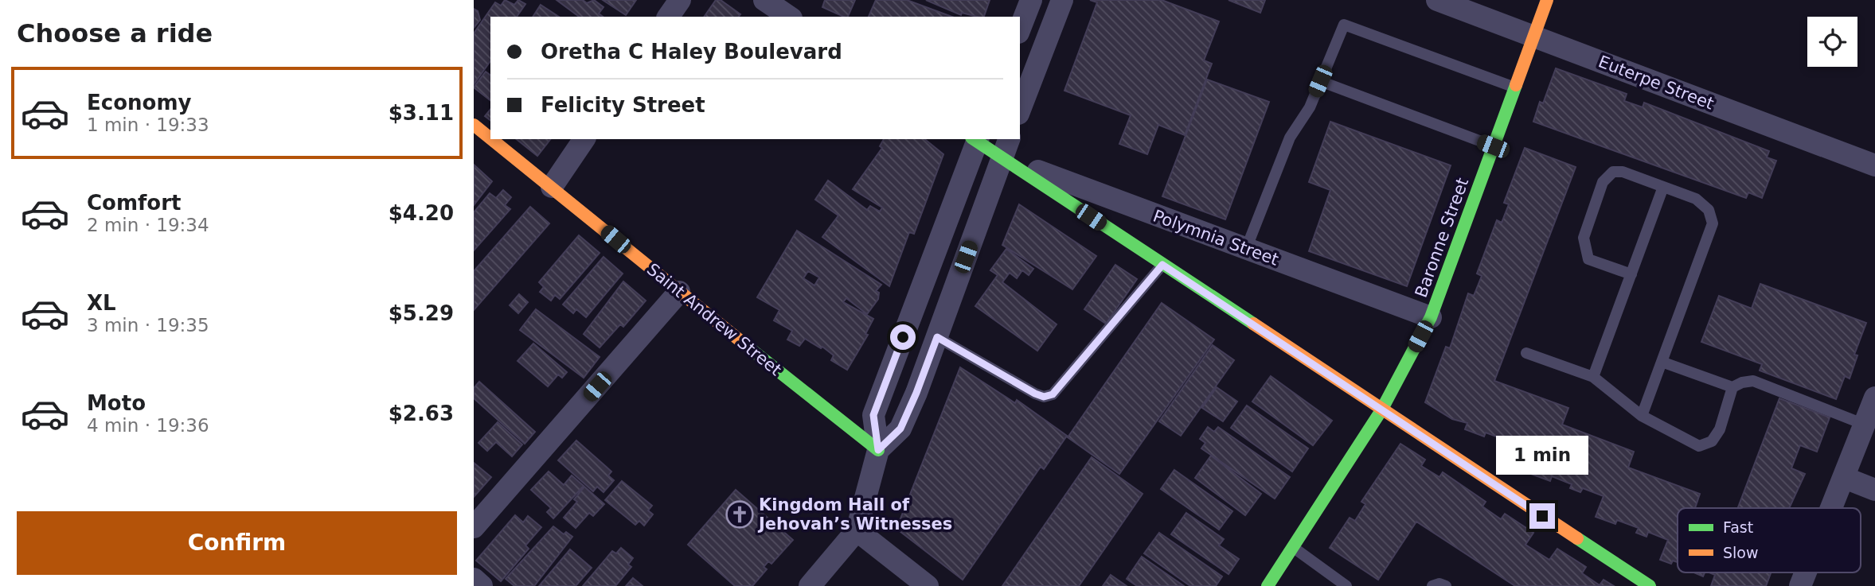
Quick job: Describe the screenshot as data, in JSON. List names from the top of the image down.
{
  "streets": {
    "street": [
      "Euterpe Street",
      "Polymnia Street",
      "Baronne Street",
      "Saint Andrew Street"
    ]
  },
  "crossings": [
    ["Euterpe Street", "Baronne Street"],
    ["Polymnia Street", "Baronne Street"]
  ],
  "places": {
    "church": ["Kingdom Hall of Jehovah’s Witnesses"]
  },
  "legend": ["Fast", "Slow"],
  "page": {
    "heading": "Choose a ride",
    "banner": ["Oretha C Haley Boulevard", "Felicity Street"],
    "list": [
      {
        "name": "Economy",
        "note": "1 min · 19:33",
        "value": "$3.11"
      },
      {
        "name": "Comfort",
        "note": "2 min · 19:34",
        "value": "$4.20"
      },
      {
        "name": "XL",
        "note": "3 min · 19:35",
        "value": "$5.29"
      },
      {
        "name": "Moto",
        "note": "4 min · 19:36",
        "value": "$2.63"
      }
    ],
    "bubble": "1 min",
    "buttons": "Confirm"
  }
}
